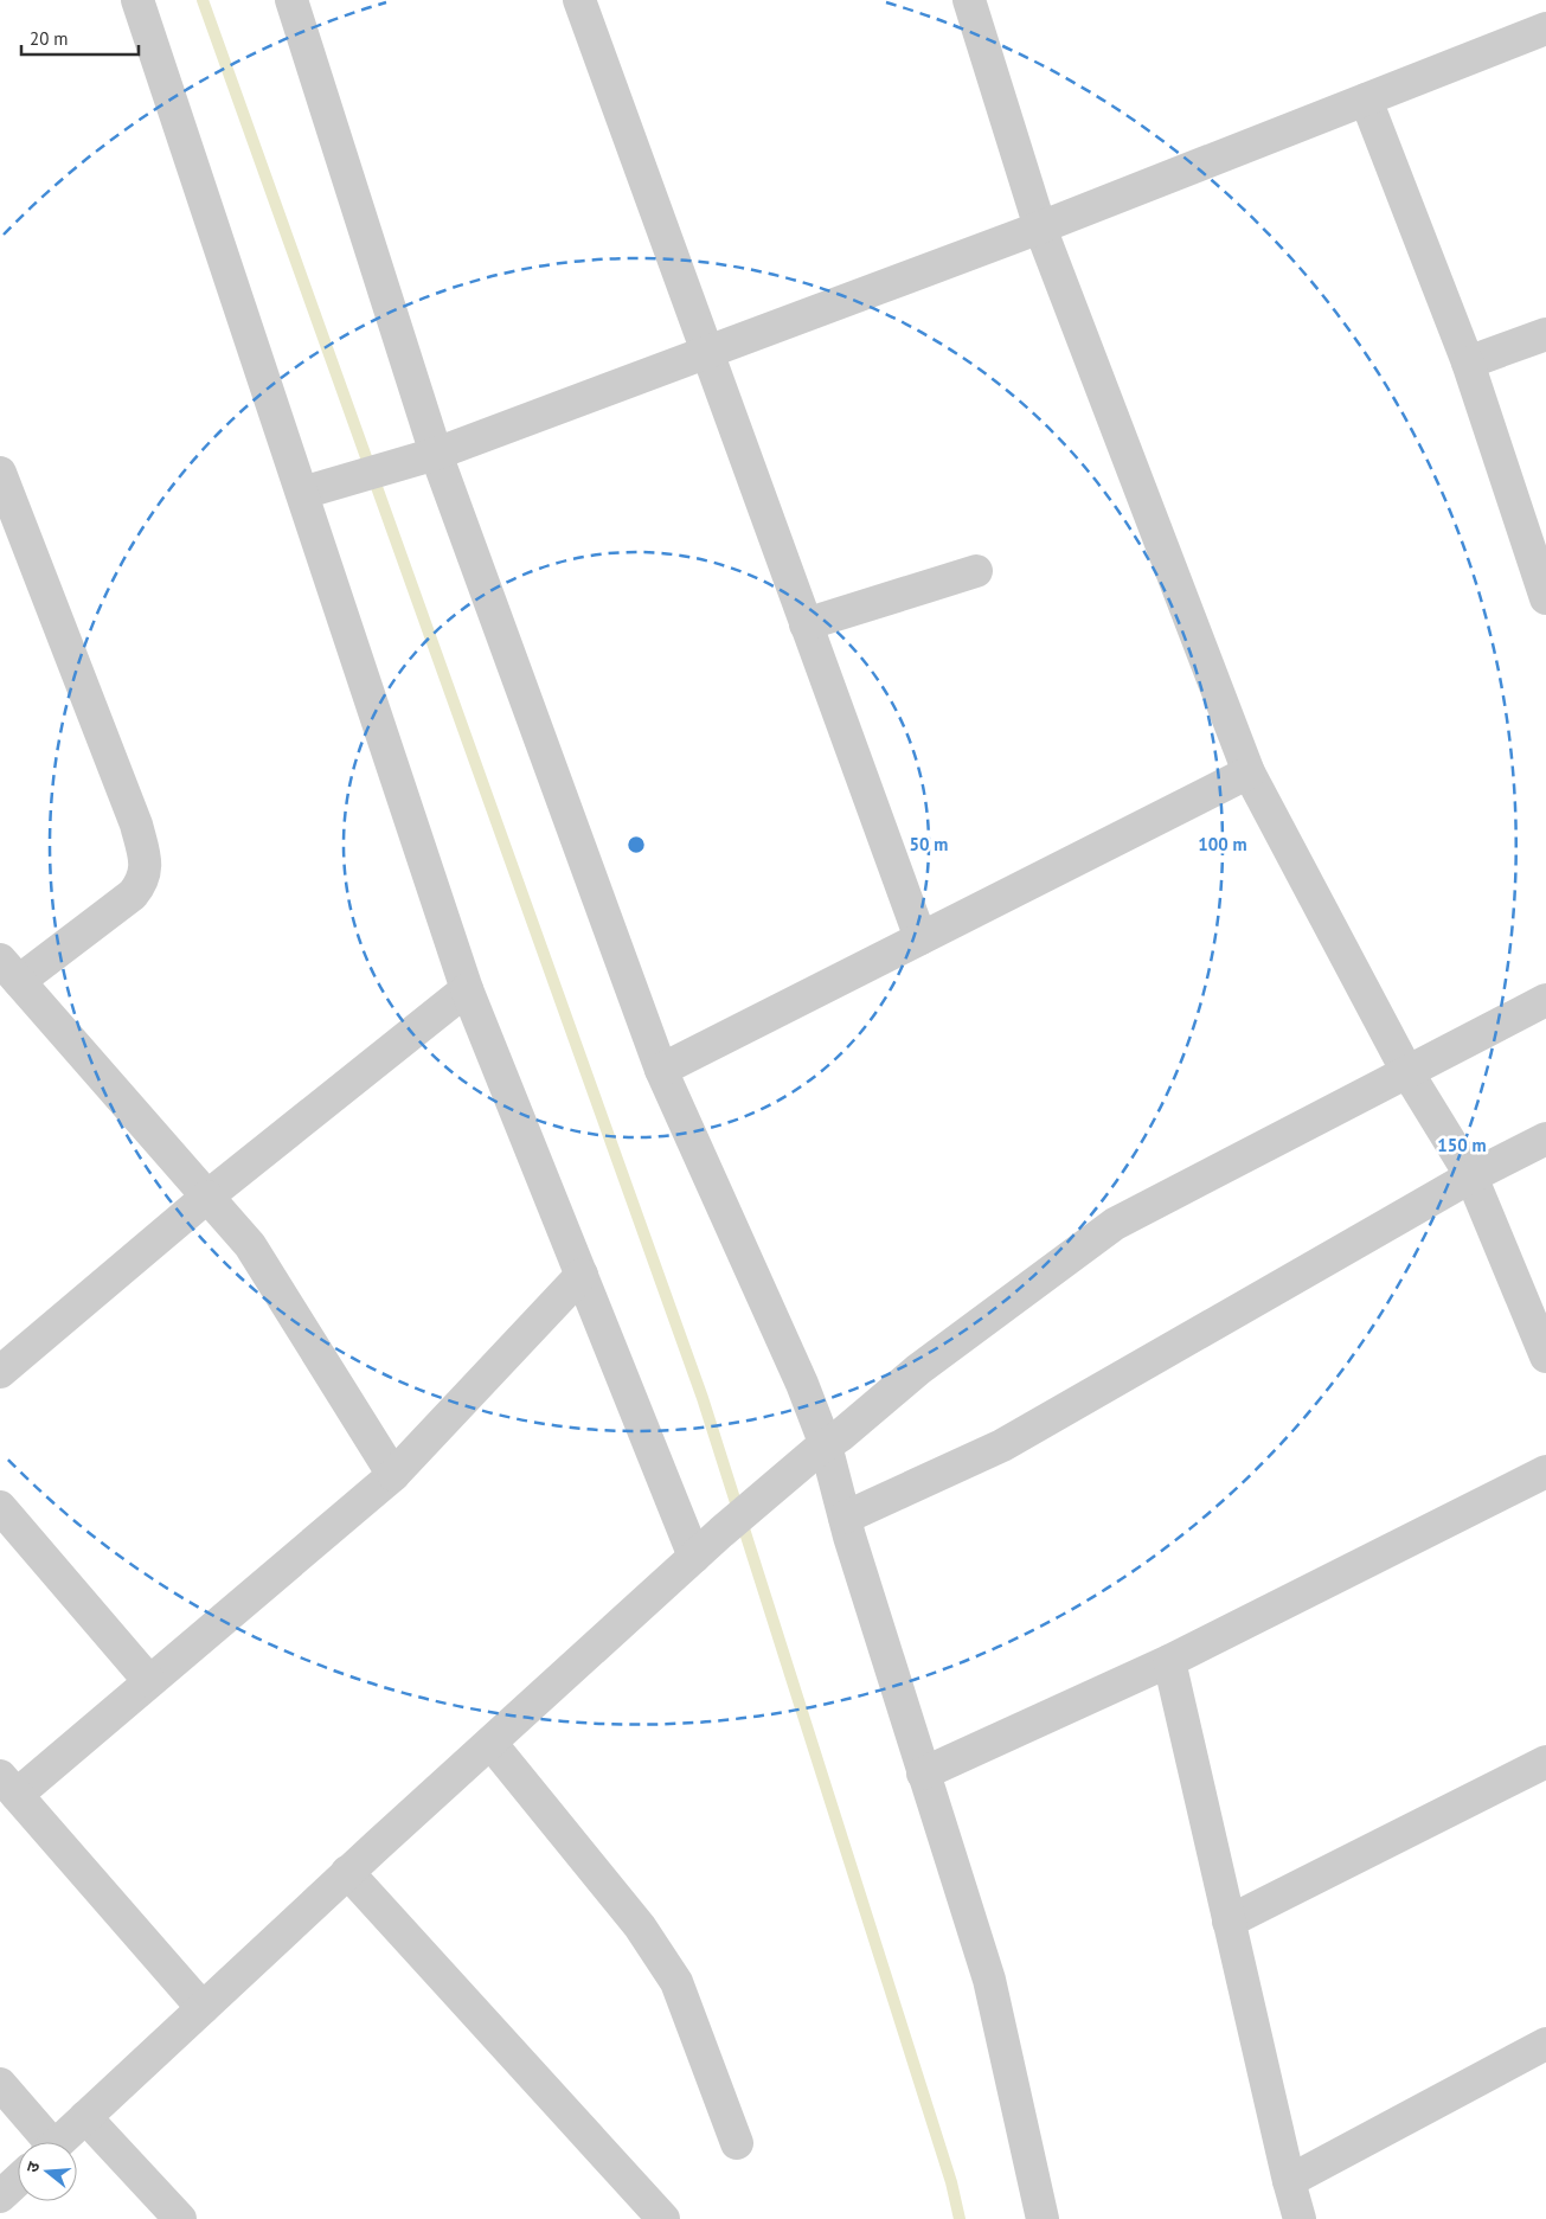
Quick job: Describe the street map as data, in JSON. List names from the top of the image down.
{
  "scale_bar": "20 m",
  "north": "left",
  "rings": ["50 m", "100 m", "150 m"]
}
